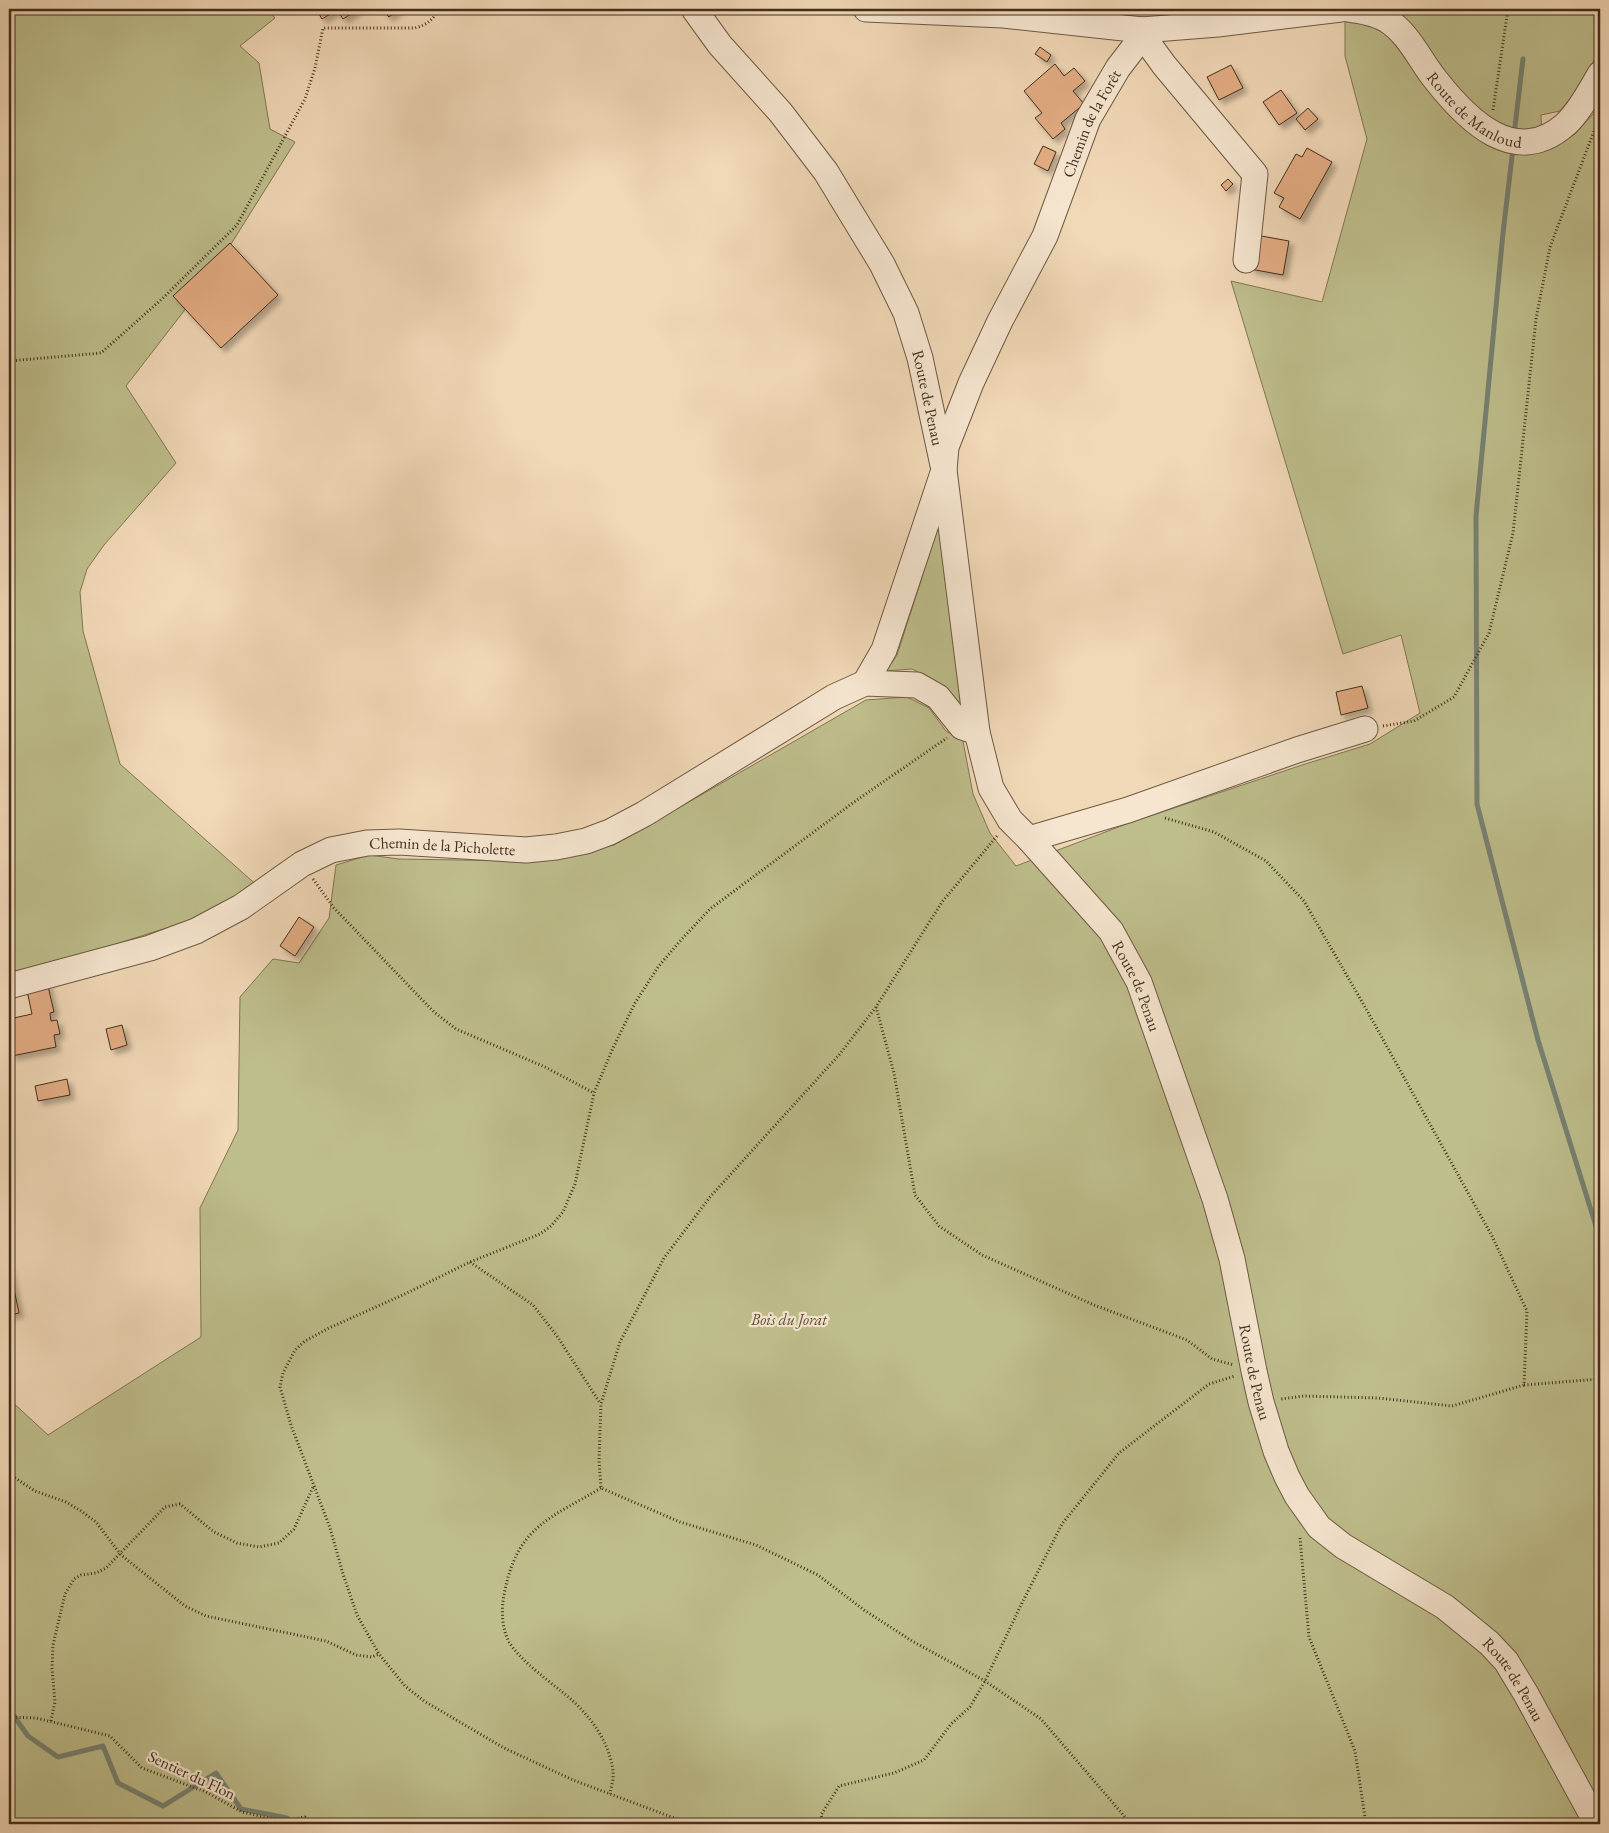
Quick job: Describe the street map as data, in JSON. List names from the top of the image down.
{
  "streets": {
    "street": [
      "Route de Manloud",
      "Chemin de la Forêt",
      "Route de Penau",
      "Chemin de la Picholette"
    ],
    "path": ["Sentier du Flon"]
  },
  "crossings": [
    ["Chemin de la Forêt", "Route de Penau"]
  ],
  "parks": ["Bois du Jorat"]
}
